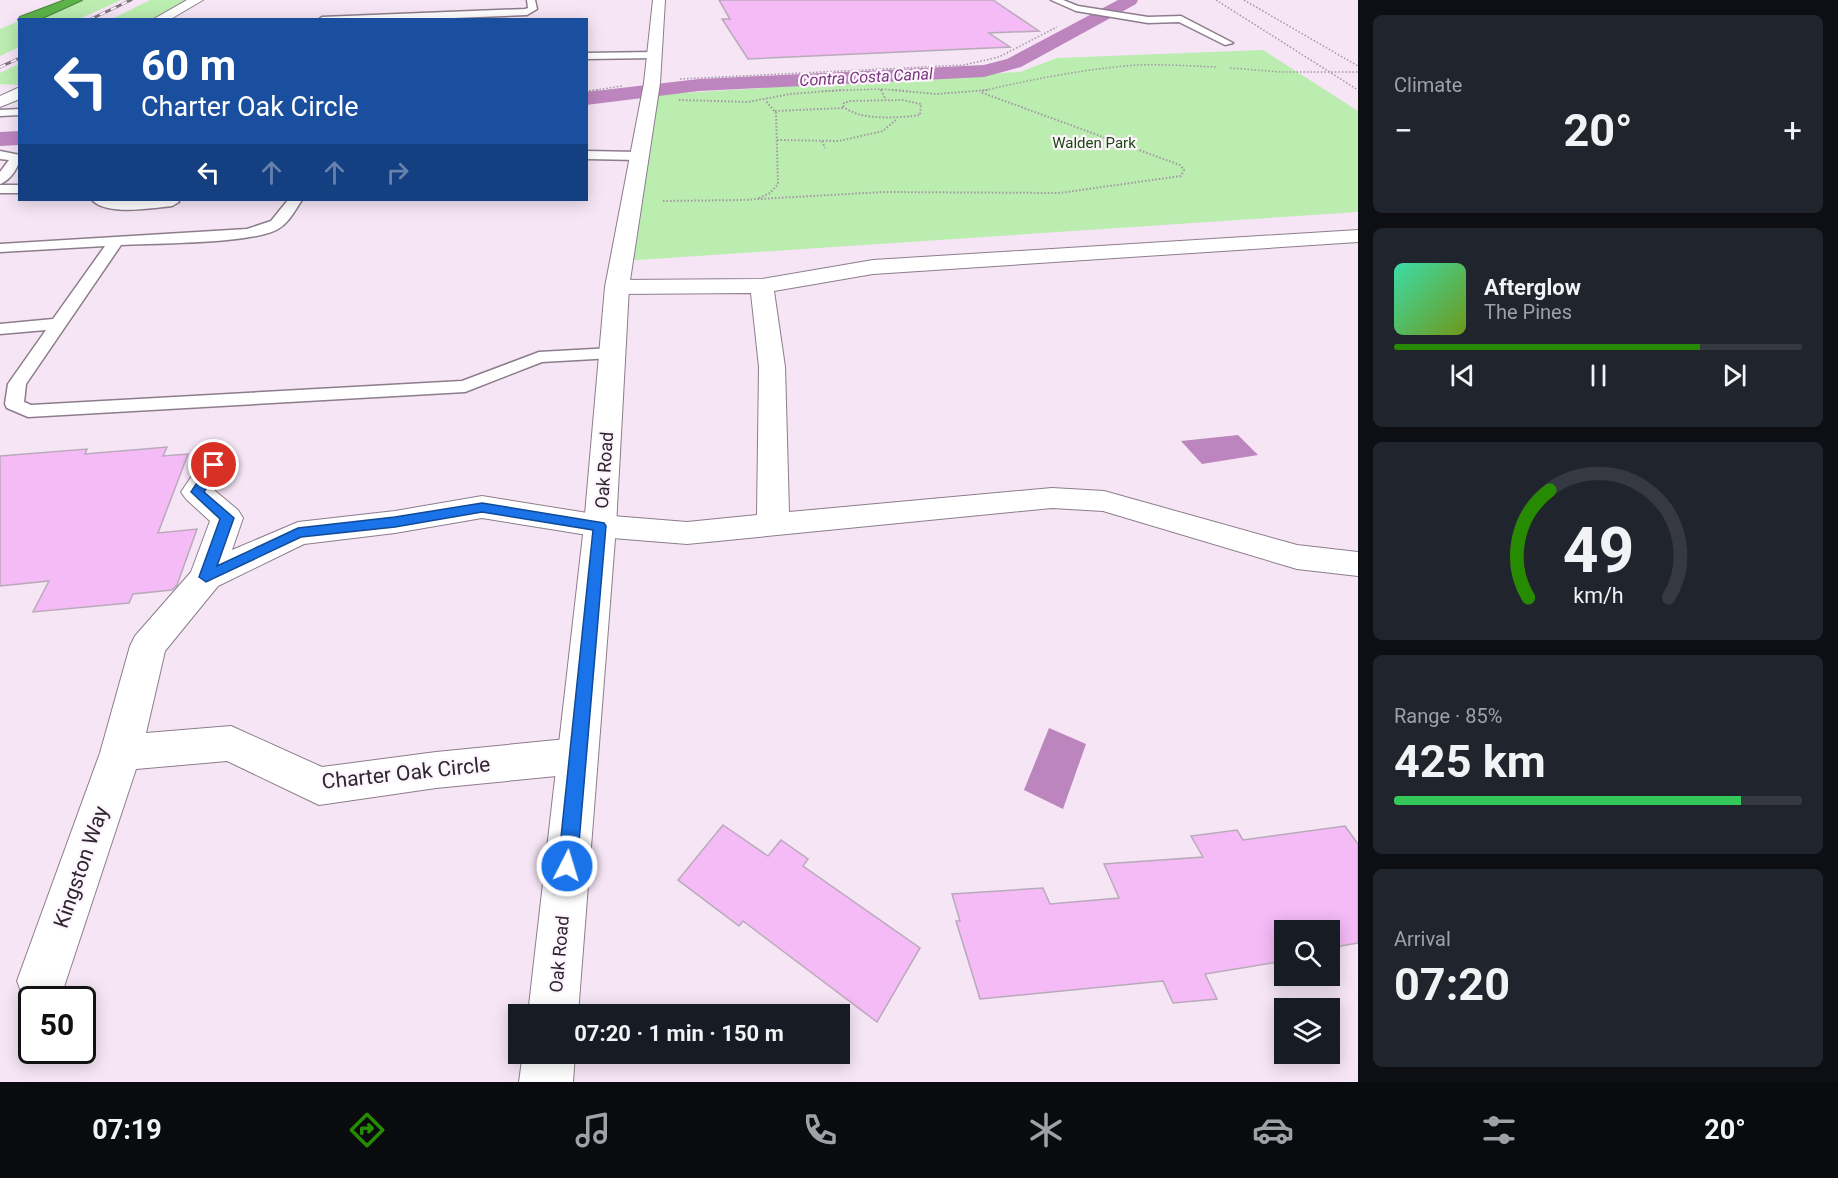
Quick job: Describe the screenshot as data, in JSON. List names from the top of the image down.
{
  "streets": {
    "street": ["Oak Road", "Charter Oak Circle", "Kingston Way"]
  },
  "crossings": [
    ["Oak Road", "Charter Oak Circle"],
    ["Charter Oak Circle", "Kingston Way"]
  ],
  "water": ["Contra Costa Canal"],
  "parks": ["Walden Park"],
  "page": {
    "tile": [
      "Climate",
      ["Range · 85%", "425 km"],
      ["Arrival", "07:20"]
    ],
    "turn": ["60 m", "Charter Oak Circle"],
    "heat": ["−", "20°", "+"],
    "song": ["Afterglow", "The Pines"],
    "limit": "50",
    "trip": "07:20 · 1 min · 150 m",
    "tabs": ["07:19", "20°"],
    "gauge": ["49", "km/h"]
  }
}
